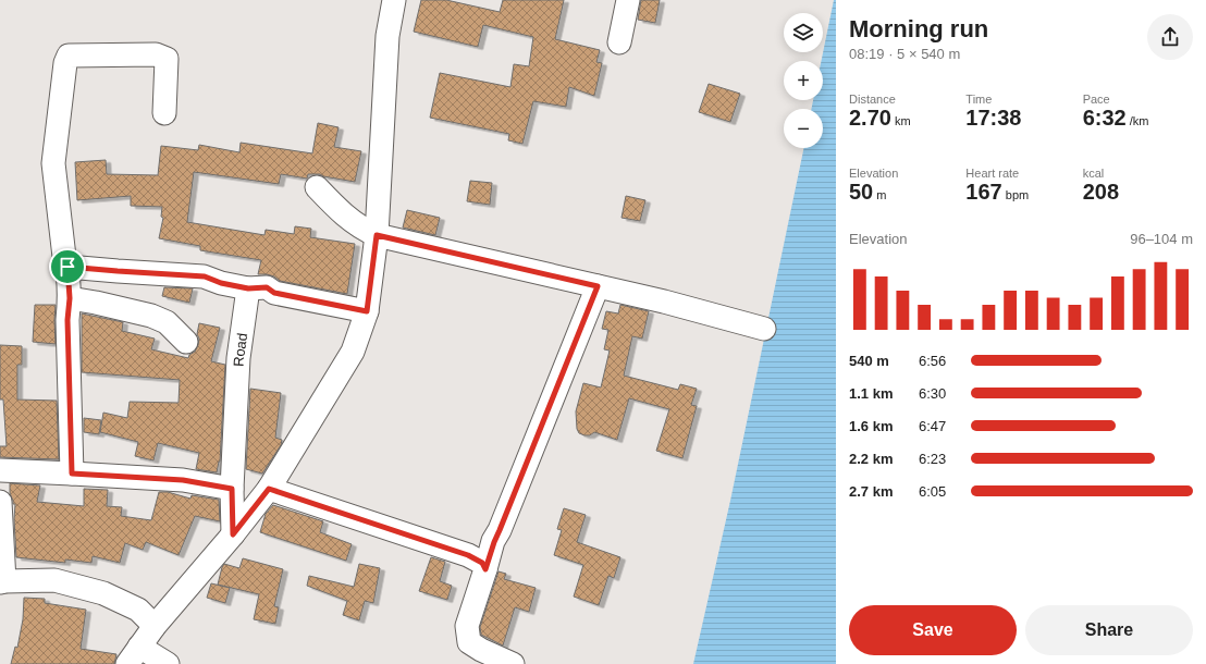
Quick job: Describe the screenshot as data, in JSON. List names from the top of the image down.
{
  "streets": {
    "street": ["Road"]
  },
  "page": {
    "heading": ["Morning run", "08:19 · 5 × 540 m"],
    "map_buttons": ["+", "−"],
    "stats": [
      ["Distance", "2.70 km"],
      ["Time", "17:38"],
      ["Pace", "6:32 /km"],
      ["Elevation", "50 m"],
      ["Heart rate", "167 bpm"],
      ["kcal", "208"]
    ],
    "chart": ["Elevation", "96–104 m"],
    "list": [
      {
        "name": "540 m",
        "note": "6:56"
      },
      {
        "name": "1.1 km",
        "note": "6:30"
      },
      {
        "name": "1.6 km",
        "note": "6:47"
      },
      {
        "name": "2.2 km",
        "note": "6:23"
      },
      {
        "name": "2.7 km",
        "note": "6:05"
      }
    ],
    "buttons": ["Save", "Share"]
  }
}
